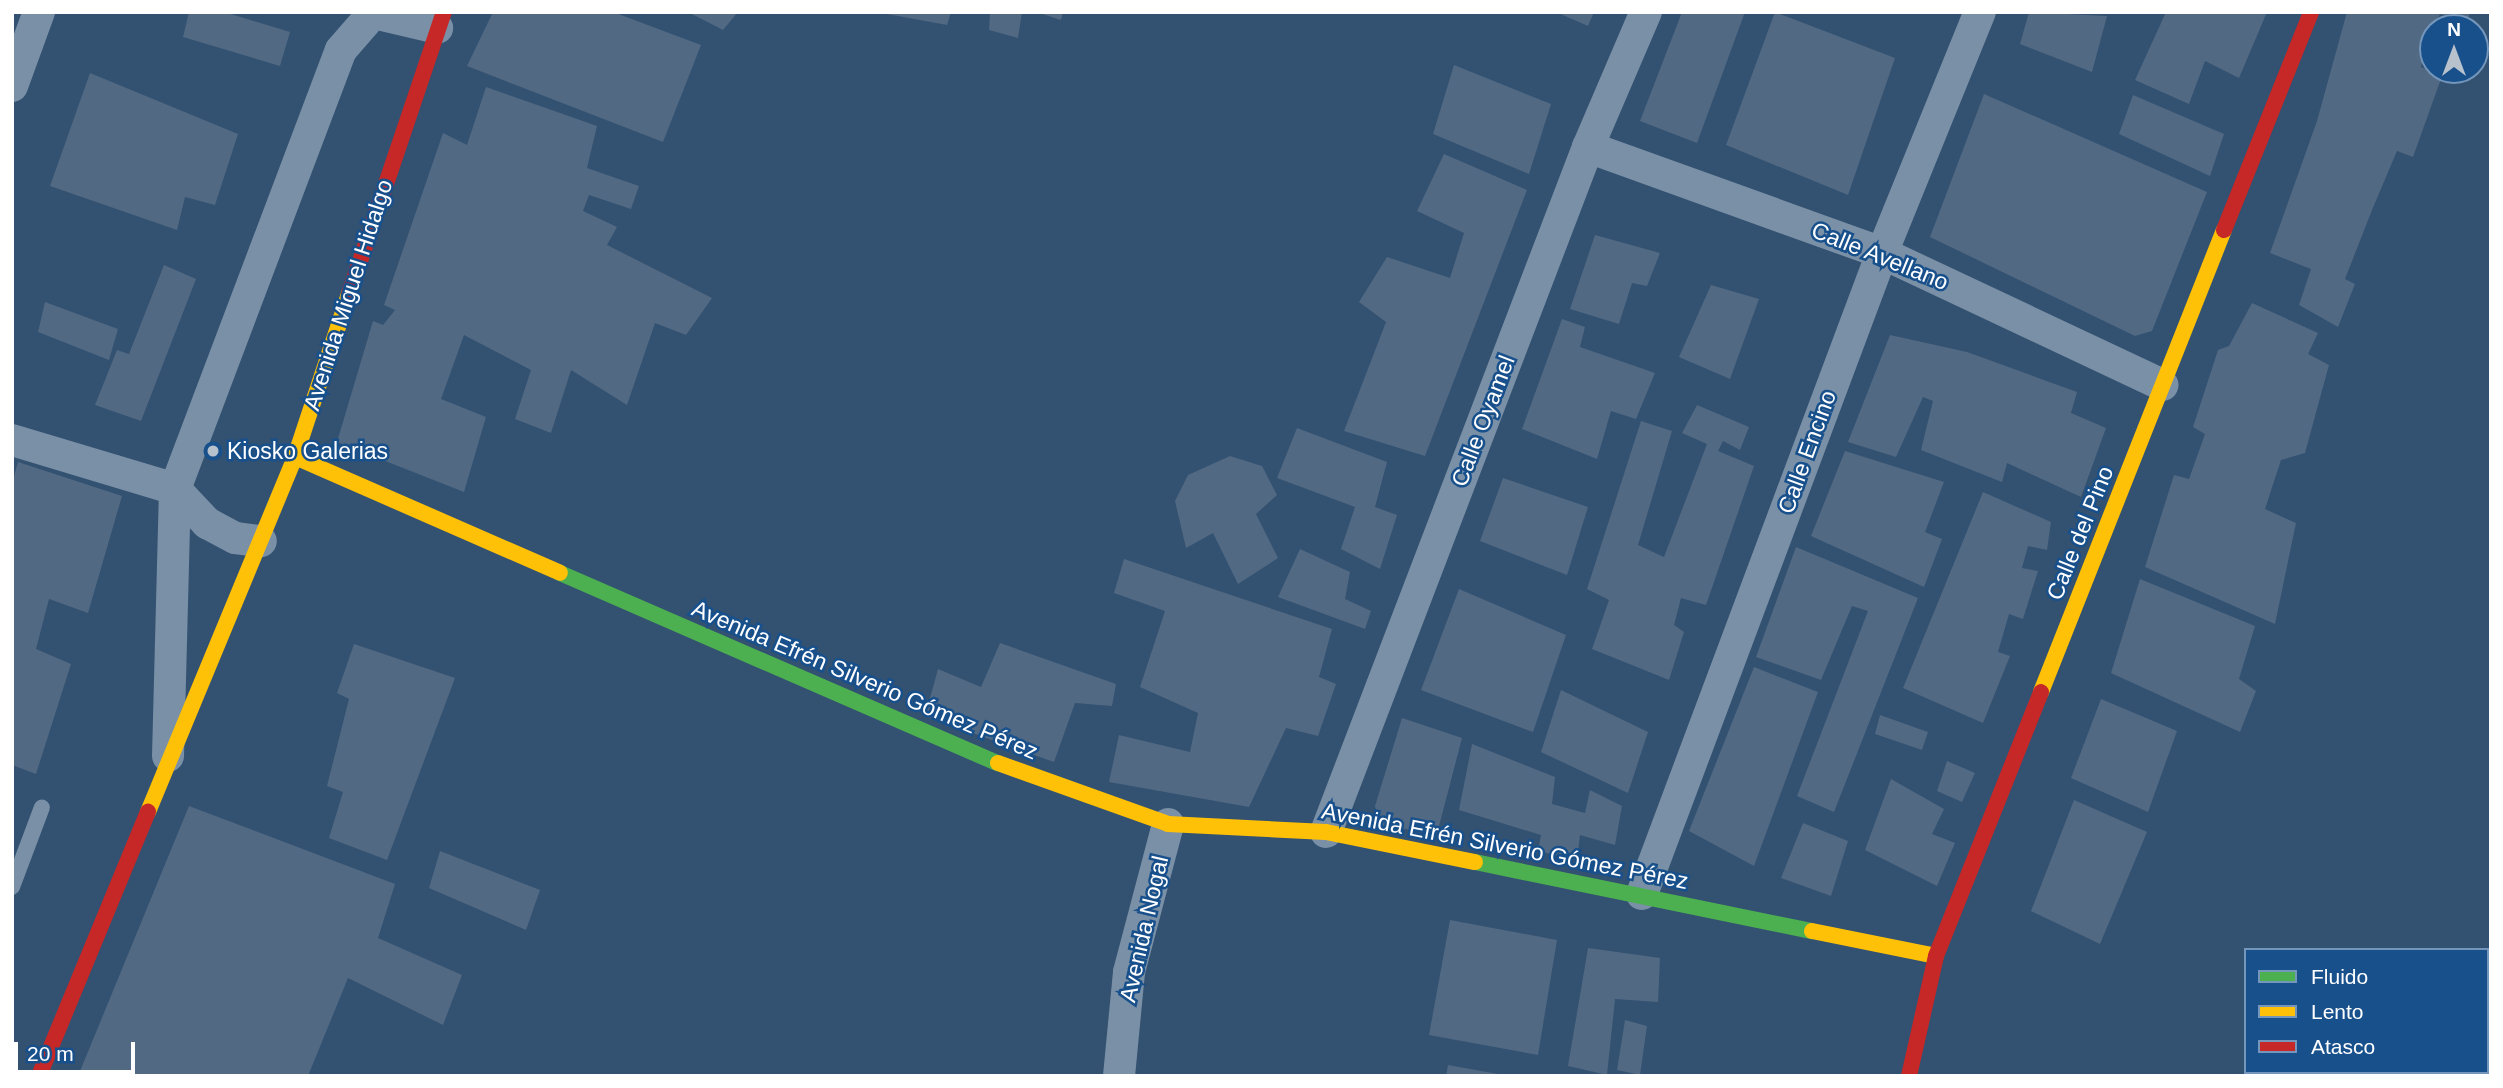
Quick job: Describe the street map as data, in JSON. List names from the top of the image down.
{
  "streets": {
    "street": [
      "Calle Avellano",
      "Avenida Miguel Hidalgo",
      "Calle Oyamel",
      "Calle Encino",
      "Calle del Pino",
      "Avenida Efrén Silverio Gómez Pérez",
      "Avenida Nogal"
    ]
  },
  "crossings": [
    ["Calle Avellano", "Calle Oyamel"],
    ["Calle Avellano", "Calle Encino"],
    ["Calle Avellano", "Calle del Pino"],
    ["Avenida Miguel Hidalgo", "Avenida Efrén Silverio Gómez Pérez"],
    ["Calle Oyamel", "Avenida Efrén Silverio Gómez Pérez"],
    ["Calle Encino", "Avenida Efrén Silverio Gómez Pérez"],
    ["Calle del Pino", "Avenida Efrén Silverio Gómez Pérez"],
    ["Avenida Efrén Silverio Gómez Pérez", "Avenida Nogal"]
  ],
  "places": ["Kiosko Galerias"],
  "legend": ["Fluido", "Lento", "Atasco"],
  "scale_bar": "20 m",
  "north": "top"
}
